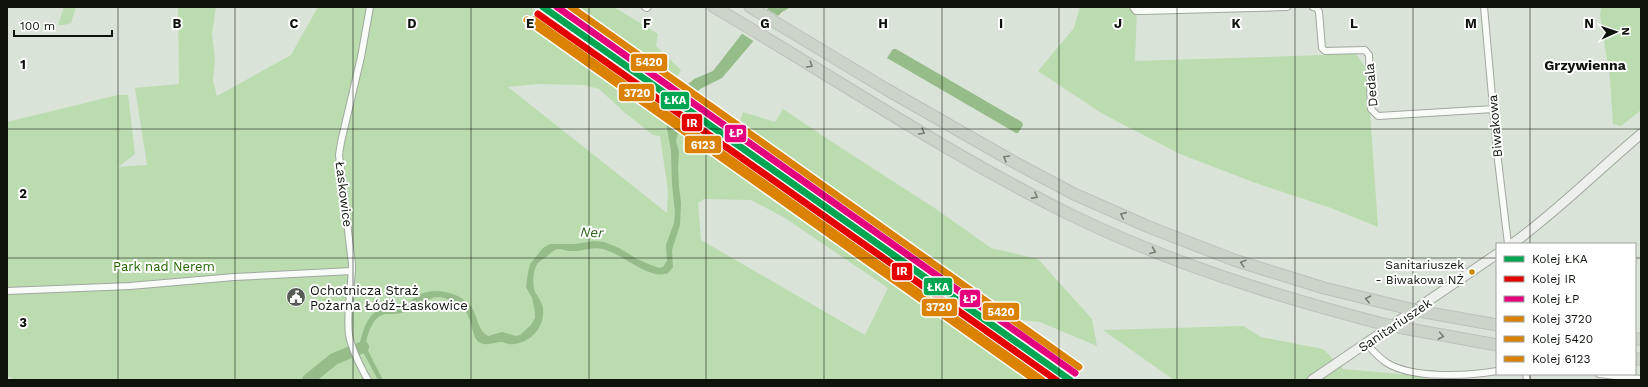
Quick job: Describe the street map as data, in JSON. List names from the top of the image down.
{
  "streets": {
    "street": [
      "Dedala",
      "Biwakowa",
      "Łaskowice",
      "Sanitariuszek"
    ]
  },
  "crossings": [
    ["Dedala", "Biwakowa"]
  ],
  "districts": ["Grzywienna"],
  "water": ["Ner"],
  "parks": ["Park nad Nerem"],
  "places": {
    "other": ["Sanitariuszek - Biwakowa NŻ"],
    "public building": ["Ochotnicza Straż Pożarna Łódź-Łaskowice"]
  },
  "lines": [
    "rail line ŁKA",
    "rail line ŁP",
    "rail line 5420",
    "rail line IR",
    "rail line 3720",
    "rail line 6123"
  ],
  "legend": [
    "Kolej ŁKA",
    "Kolej IR",
    "Kolej ŁP",
    "Kolej 3720",
    "Kolej 5420",
    "Kolej 6123"
  ],
  "scale_bar": "100 m",
  "north": "right",
  "grid": {
    "columns": [
      "B",
      "C",
      "D",
      "E",
      "F",
      "G",
      "H",
      "I",
      "J",
      "K",
      "L",
      "M",
      "N"
    ],
    "rows": ["1", "2", "3"]
  }
}
